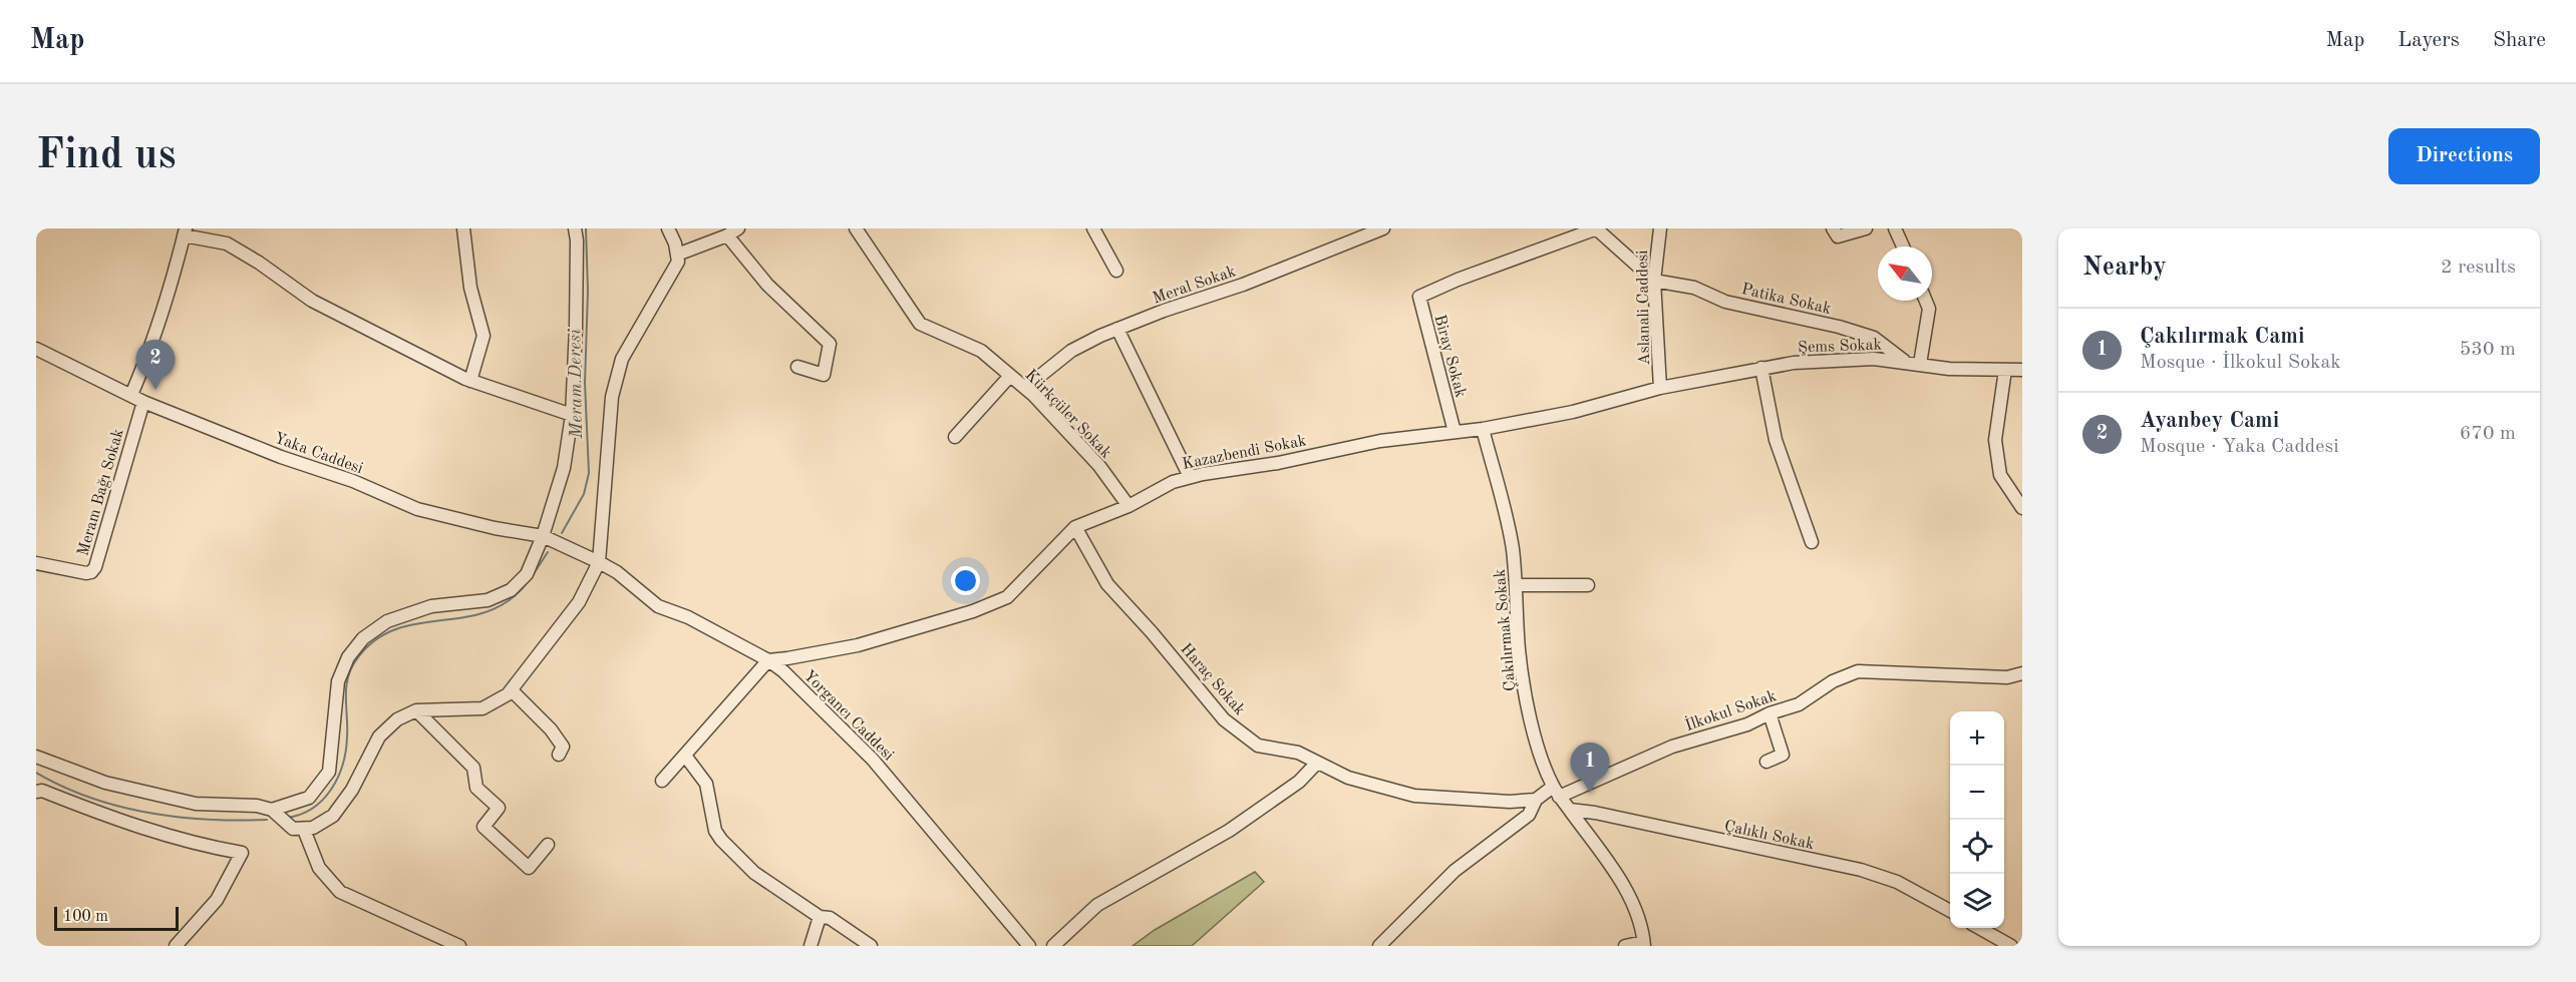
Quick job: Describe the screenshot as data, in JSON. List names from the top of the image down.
{
  "streets": {
    "street": [
      "Meral Sokak",
      "Patika Sokak",
      "Aslanali Caddesi",
      "Şems Sokak",
      "Biray Sokak",
      "Kürkçüler Sokak",
      "Kazazbendi Sokak",
      "Yaka Caddesi",
      "Meram Bağı Sokak",
      "Çakılırmak Sokak",
      "Haraç Sokak",
      "İlkokul Sokak",
      "Yorgancı Caddesi",
      "Çalıklı Sokak"
    ]
  },
  "crossings": [
    ["Meral Sokak", "Kürkçüler Sokak"],
    ["Patika Sokak", "Aslanali Caddesi"],
    ["Patika Sokak", "Şems Sokak"],
    ["Aslanali Caddesi", "Şems Sokak"],
    ["Aslanali Caddesi", "Kazazbendi Sokak"],
    ["Şems Sokak", "Kazazbendi Sokak"],
    ["Biray Sokak", "Kazazbendi Sokak"],
    ["Kürkçüler Sokak", "Kazazbendi Sokak"],
    ["Kazazbendi Sokak", "Çakılırmak Sokak"],
    ["Kazazbendi Sokak", "Haraç Sokak"],
    ["Kazazbendi Sokak", "Yorgancı Caddesi"],
    ["Yaka Caddesi", "Meram Bağı Sokak"],
    ["Yaka Caddesi", "Yorgancı Caddesi"],
    ["Çakılırmak Sokak", "İlkokul Sokak"],
    ["Çakılırmak Sokak", "Çalıklı Sokak"]
  ],
  "water": ["Meram Deresi"],
  "scale_bar": "100 m",
  "north": "top left",
  "page": {
    "header": "Map",
    "nav": ["Map", "Layers", "Share"],
    "buttons": "Directions",
    "title": "Find us",
    "heading": ["Nearby", "2 results"],
    "list": [
      {
        "mark": "1",
        "name": "Çakılırmak Cami",
        "note": "Mosque · İlkokul Sokak",
        "value": "530 m"
      },
      {
        "mark": "2",
        "name": "Ayanbey Cami",
        "note": "Mosque · Yaka Caddesi",
        "value": "670 m"
      }
    ],
    "pins": ["2", "1"],
    "map_buttons": ["+", "−"],
    "scale": "100 m"
  }
}
